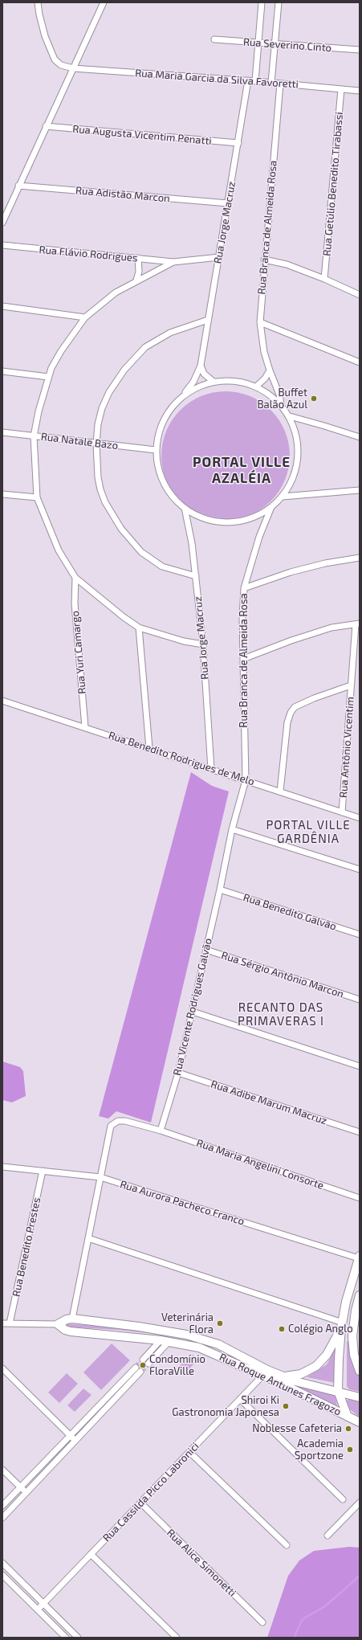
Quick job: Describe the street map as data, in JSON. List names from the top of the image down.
{
  "streets": {
    "street": [
      "Rua Severino Cinto",
      "Rua Maria Garcia da Silva Favoretti",
      "Rua Augusta Vicentim Penatti",
      "Rua Getúlio Benedito Tirabassi",
      "Rua Adistão Marcon",
      "Rua Jorge Macruz",
      "Rua Branca de Almeida Rosa",
      "Rua Flávio Rodrigues",
      "Rua Natale Bazo",
      "Rua Yuri Camargo",
      "Rua Antônio Vicentim",
      "Rua Benedito Rodrigues de Melo",
      "Rua Benedito Galvão",
      "Rua Sérgio Antônio Marcon",
      "Rua Vicente Rodrigues Galvão",
      "Rua Adibe Marum Macruz",
      "Rua Maria Angelini Consorte",
      "Rua Aurora Pacheco Franco",
      "Rua Benedito Prestes",
      "Rua Roque Antunes Fragozo",
      "Rua Cassilda Picco Labronici",
      "Rua Alice Simonetti"
    ]
  },
  "crossings": [
    ["Rua Maria Garcia da Silva Favoretti", "Rua Getúlio Benedito Tirabassi"],
    ["Rua Maria Garcia da Silva Favoretti", "Rua Jorge Macruz"],
    ["Rua Maria Garcia da Silva Favoretti", "Rua Branca de Almeida Rosa"],
    ["Rua Augusta Vicentim Penatti", "Rua Jorge Macruz"],
    ["Rua Adistão Marcon", "Rua Jorge Macruz"],
    ["Rua Jorge Macruz", "Rua Branca de Almeida Rosa"],
    ["Rua Jorge Macruz", "Rua Natale Bazo"],
    ["Rua Jorge Macruz", "Rua Benedito Rodrigues de Melo"],
    ["Rua Branca de Almeida Rosa", "Rua Benedito Rodrigues de Melo"],
    ["Rua Branca de Almeida Rosa", "Rua Vicente Rodrigues Galvão"],
    ["Rua Yuri Camargo", "Rua Benedito Rodrigues de Melo"],
    ["Rua Antônio Vicentim", "Rua Benedito Rodrigues de Melo"],
    ["Rua Benedito Rodrigues de Melo", "Rua Vicente Rodrigues Galvão"],
    ["Rua Benedito Galvão", "Rua Vicente Rodrigues Galvão"],
    ["Rua Sérgio Antônio Marcon", "Rua Vicente Rodrigues Galvão"],
    ["Rua Vicente Rodrigues Galvão", "Rua Adibe Marum Macruz"],
    ["Rua Vicente Rodrigues Galvão", "Rua Maria Angelini Consorte"],
    ["Rua Aurora Pacheco Franco", "Rua Benedito Prestes"],
    ["Rua Benedito Prestes", "Rua Roque Antunes Fragozo"],
    ["Rua Roque Antunes Fragozo", "Rua Cassilda Picco Labronici"],
    ["Rua Cassilda Picco Labronici", "Rua Alice Simonetti"]
  ],
  "districts": ["PORTAL VILLE AZALÉIA", "PORTAL VILLE GARDÊNIA", "RECANTO DAS PRIMAVERAS I"],
  "places": [
    "Buffet Balão Azul",
    "Veterinária Flora",
    "Colégio Anglo",
    "Condomínio FloraVille",
    "Shiroi Ki Gastronomia Japonesa",
    "Noblesse Cafeteria",
    "Academia Sportzone"
  ]
}
